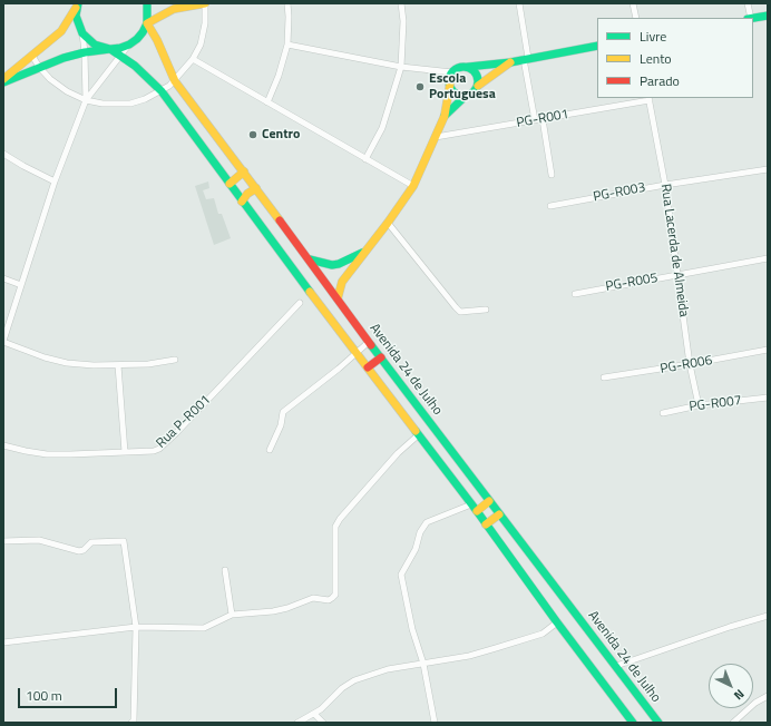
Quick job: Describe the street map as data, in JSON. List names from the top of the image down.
{
  "streets": {
    "street": [
      "PG-R001",
      "PG-R003",
      "Rua Lacerda de Almeida",
      "PG-R005",
      "PG-R006",
      "Avenida 24 de Julho",
      "PG-R007",
      "Rua P-R001"
    ]
  },
  "crossings": [
    ["PG-R001", "Rua Lacerda de Almeida"],
    ["PG-R003", "Rua Lacerda de Almeida"],
    ["Rua Lacerda de Almeida", "PG-R005"],
    ["Rua Lacerda de Almeida", "PG-R006"],
    ["Rua Lacerda de Almeida", "PG-R007"]
  ],
  "places": ["Escola Portuguesa", "Centro"],
  "legend": ["Livre", "Lento", "Parado"],
  "scale_bar": "100 m",
  "north": "bottom right"
}
